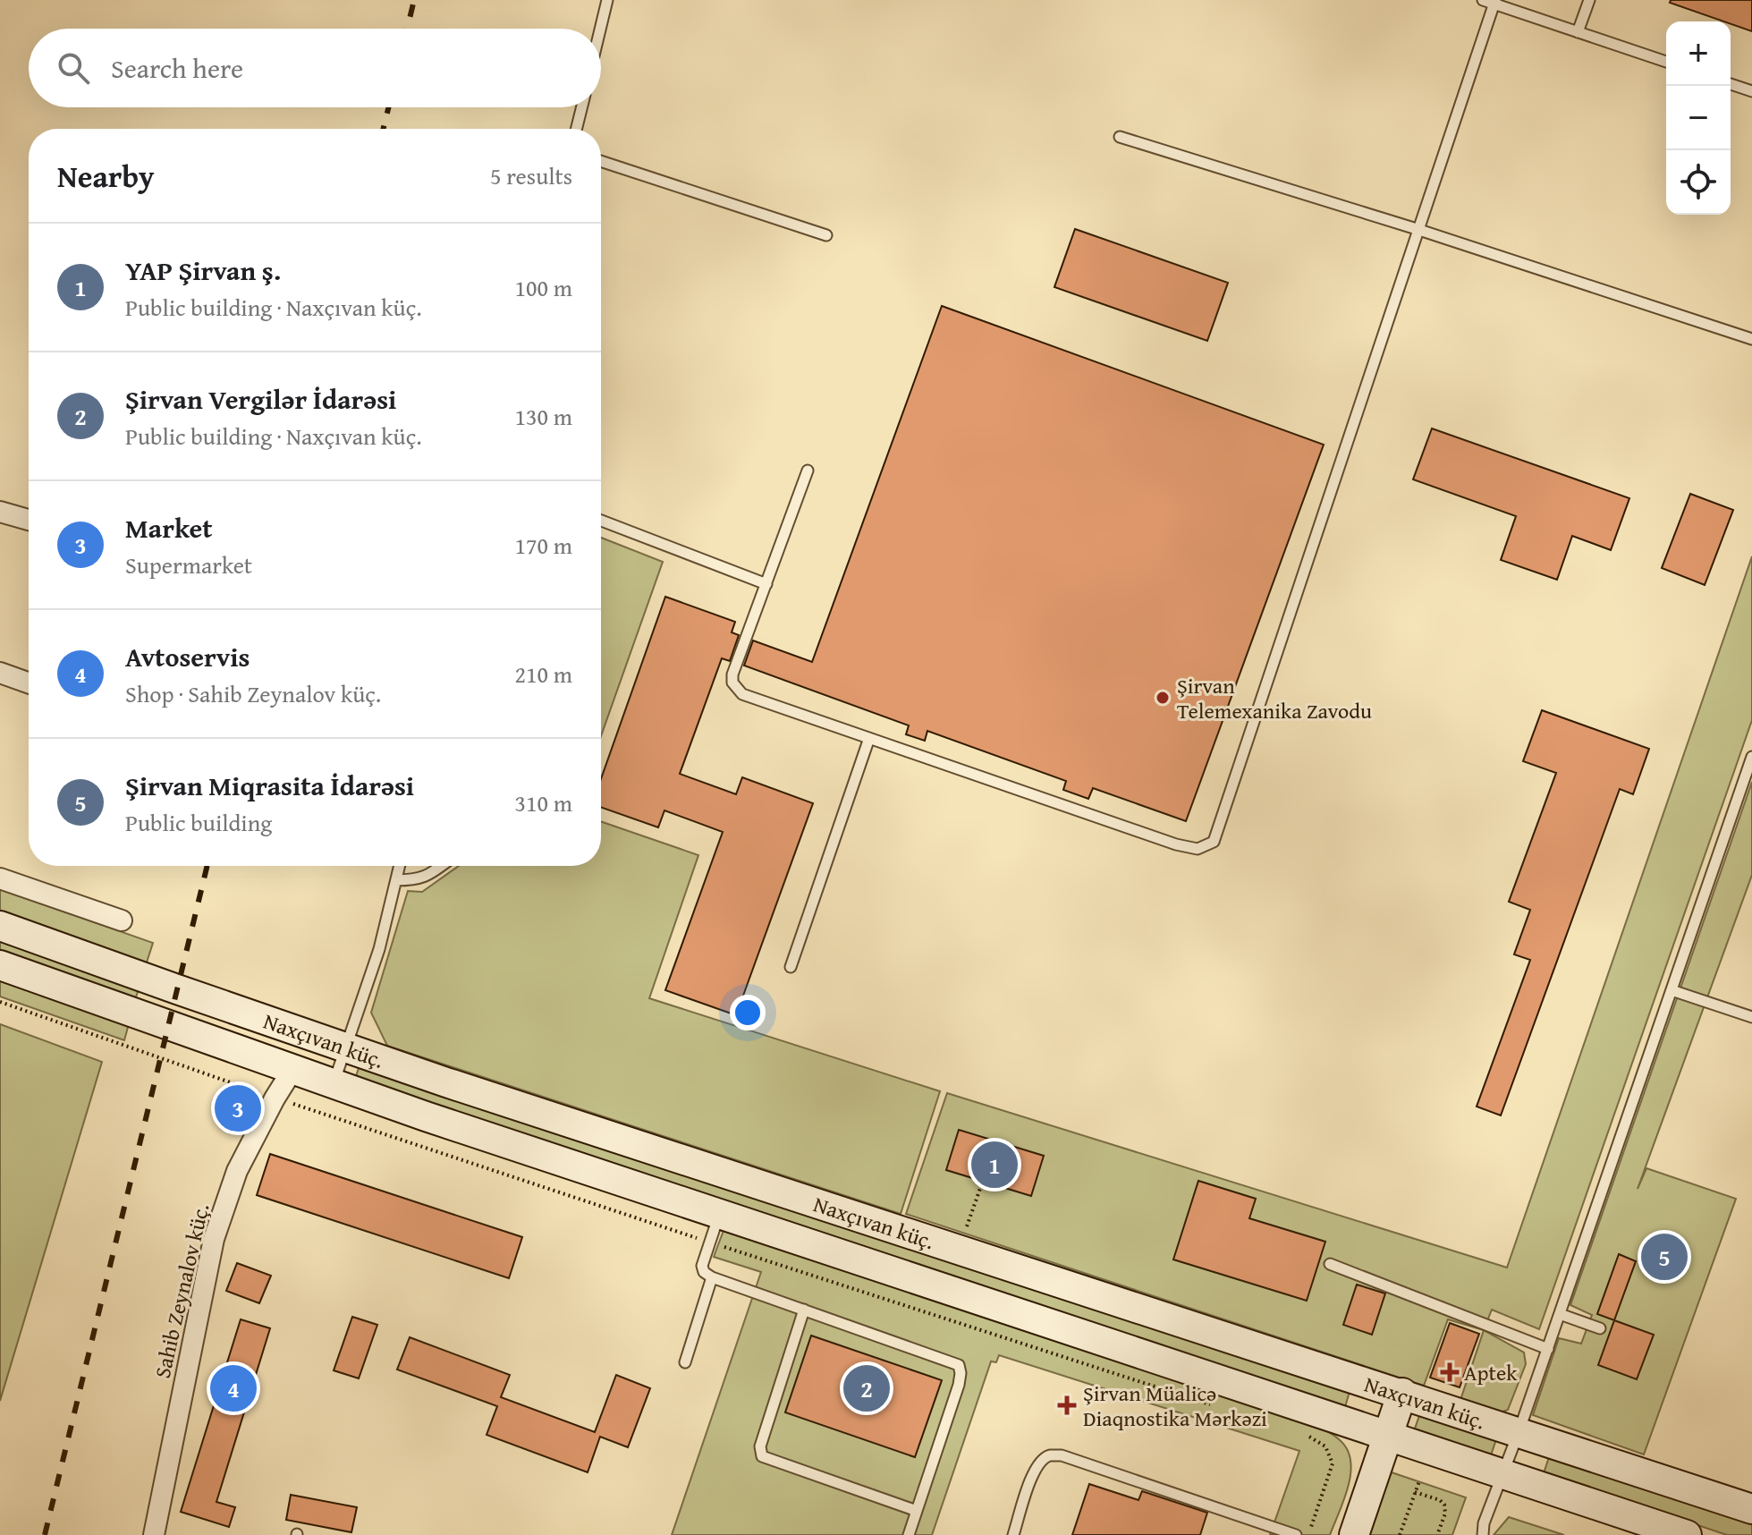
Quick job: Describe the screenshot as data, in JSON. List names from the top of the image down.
{
  "streets": {
    "main road": ["Naxçıvan küç."],
    "street": ["Sahib Zeynalov küç."]
  },
  "crossings": [
    ["Naxçıvan küç.", "Sahib Zeynalov küç."]
  ],
  "places": {
    "other": ["Şirvan Telemexanika Zavodu"],
    "health": ["Aptek", "Şirvan Müalicə Diaqnostika Mərkəzi"]
  },
  "page": {
    "map_buttons": ["+", "−"],
    "search": "Search here",
    "heading": ["Nearby", "5 results"],
    "list": [
      {
        "mark": "1",
        "name": "YAP Şirvan ş.",
        "note": "Public building · Naxçıvan küç.",
        "value": "100 m"
      },
      {
        "mark": "2",
        "name": "Şirvan Vergilər İdarəsi",
        "note": "Public building · Naxçıvan küç.",
        "value": "130 m"
      },
      {
        "mark": "3",
        "name": "Market",
        "note": "Supermarket",
        "value": "170 m"
      },
      {
        "mark": "4",
        "name": "Avtoservis",
        "note": "Shop · Sahib Zeynalov küç.",
        "value": "210 m"
      },
      {
        "mark": "5",
        "name": "Şirvan Miqrasita İdarəsi",
        "note": "Public building",
        "value": "310 m"
      }
    ],
    "pins": [
      "3",
      "1",
      "5",
      "2",
      "4"
    ]
  }
}
